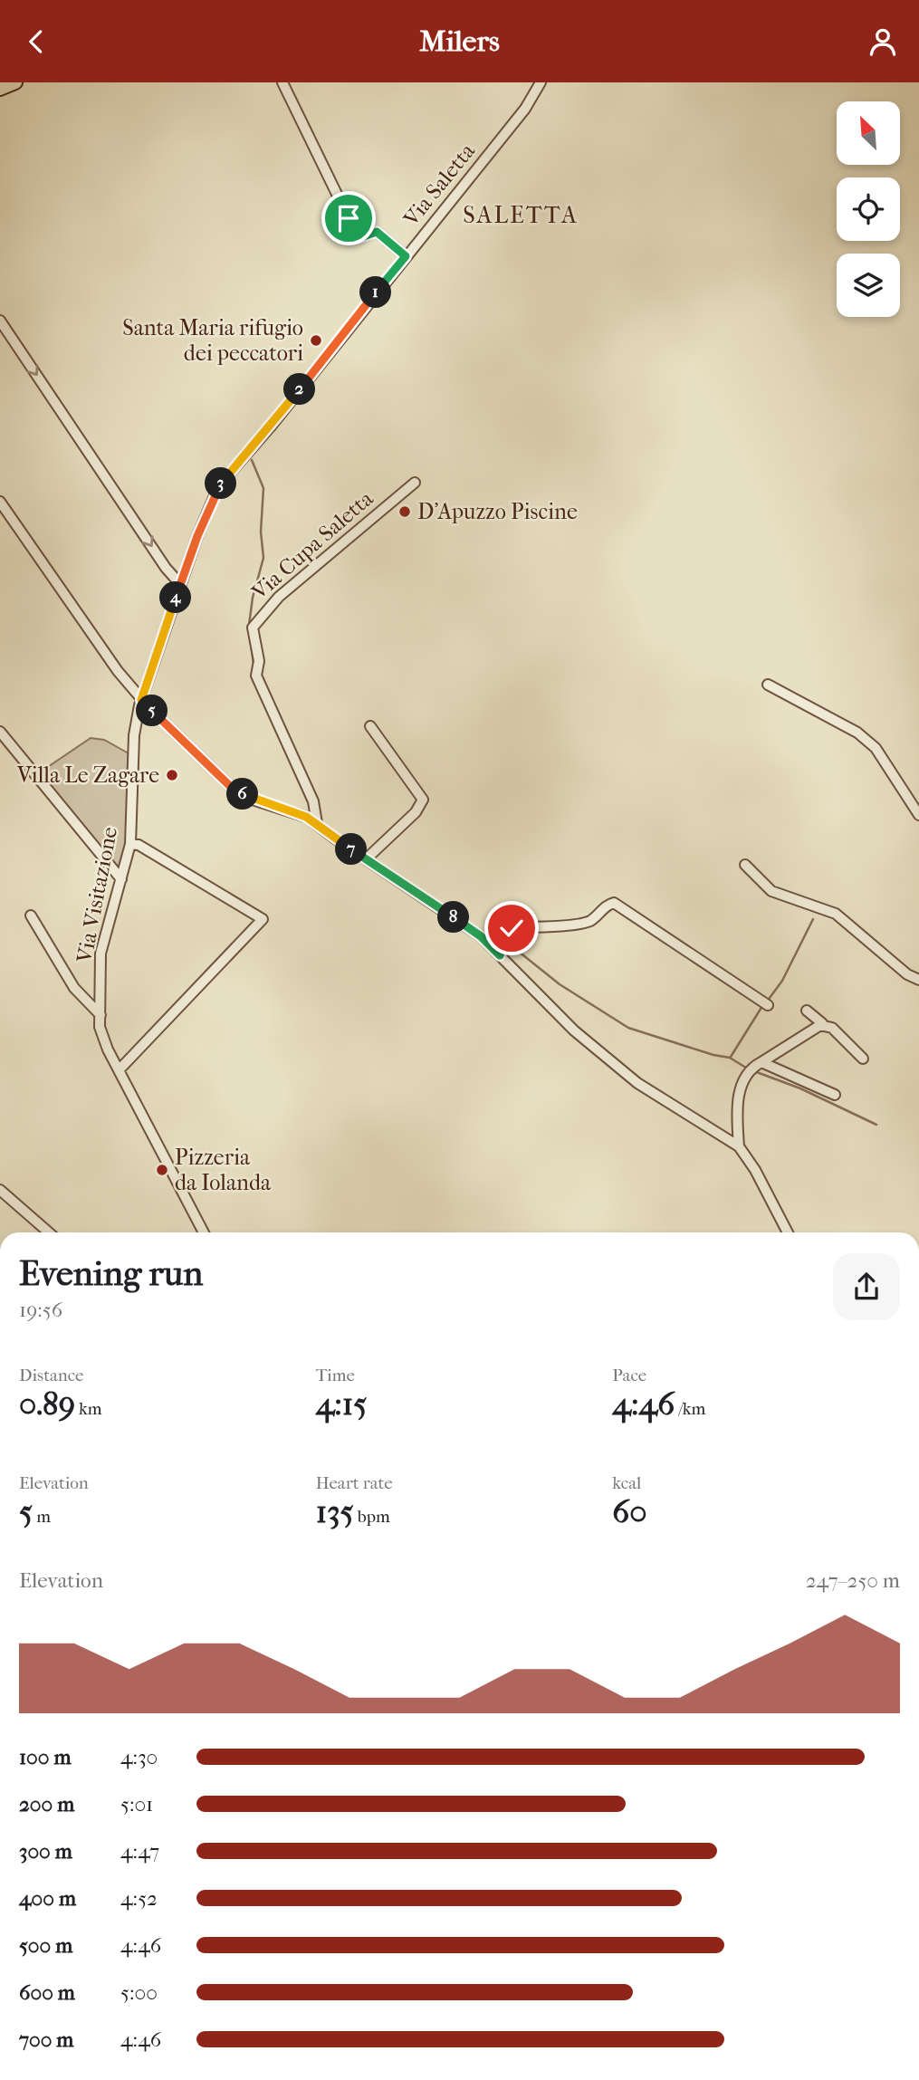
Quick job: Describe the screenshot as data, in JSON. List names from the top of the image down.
{
  "streets": {
    "street": ["Via Saletta", "Via Cupa Saletta", "Via Visitazione"]
  },
  "crossings": [
    ["Via Saletta", "Via Visitazione"]
  ],
  "districts": ["SALETTA"],
  "places": [
    "Santa Maria rifugio dei peccatori",
    "D'Apuzzo Piscine",
    "Villa Le Zagare",
    "Pizzeria da Iolanda"
  ],
  "north": "top left",
  "page": {
    "header": "Milers",
    "pins": [
      "1",
      "2",
      "3",
      "4",
      "5",
      "6",
      "7",
      "8"
    ],
    "heading": ["Evening run", "19:56"],
    "stats": [
      ["Distance", "0.89 km"],
      ["Time", "4:15"],
      ["Pace", "4:46 /km"],
      ["Elevation", "5 m"],
      ["Heart rate", "135 bpm"],
      ["kcal", "60"]
    ],
    "chart": ["Elevation", "247–250 m"],
    "list": [
      {
        "name": "100 m",
        "note": "4:30"
      },
      {
        "name": "200 m",
        "note": "5:01"
      },
      {
        "name": "300 m",
        "note": "4:47"
      },
      {
        "name": "400 m",
        "note": "4:52"
      },
      {
        "name": "500 m",
        "note": "4:46"
      },
      {
        "name": "600 m",
        "note": "5:00"
      },
      {
        "name": "700 m",
        "note": "4:46"
      }
    ]
  }
}
